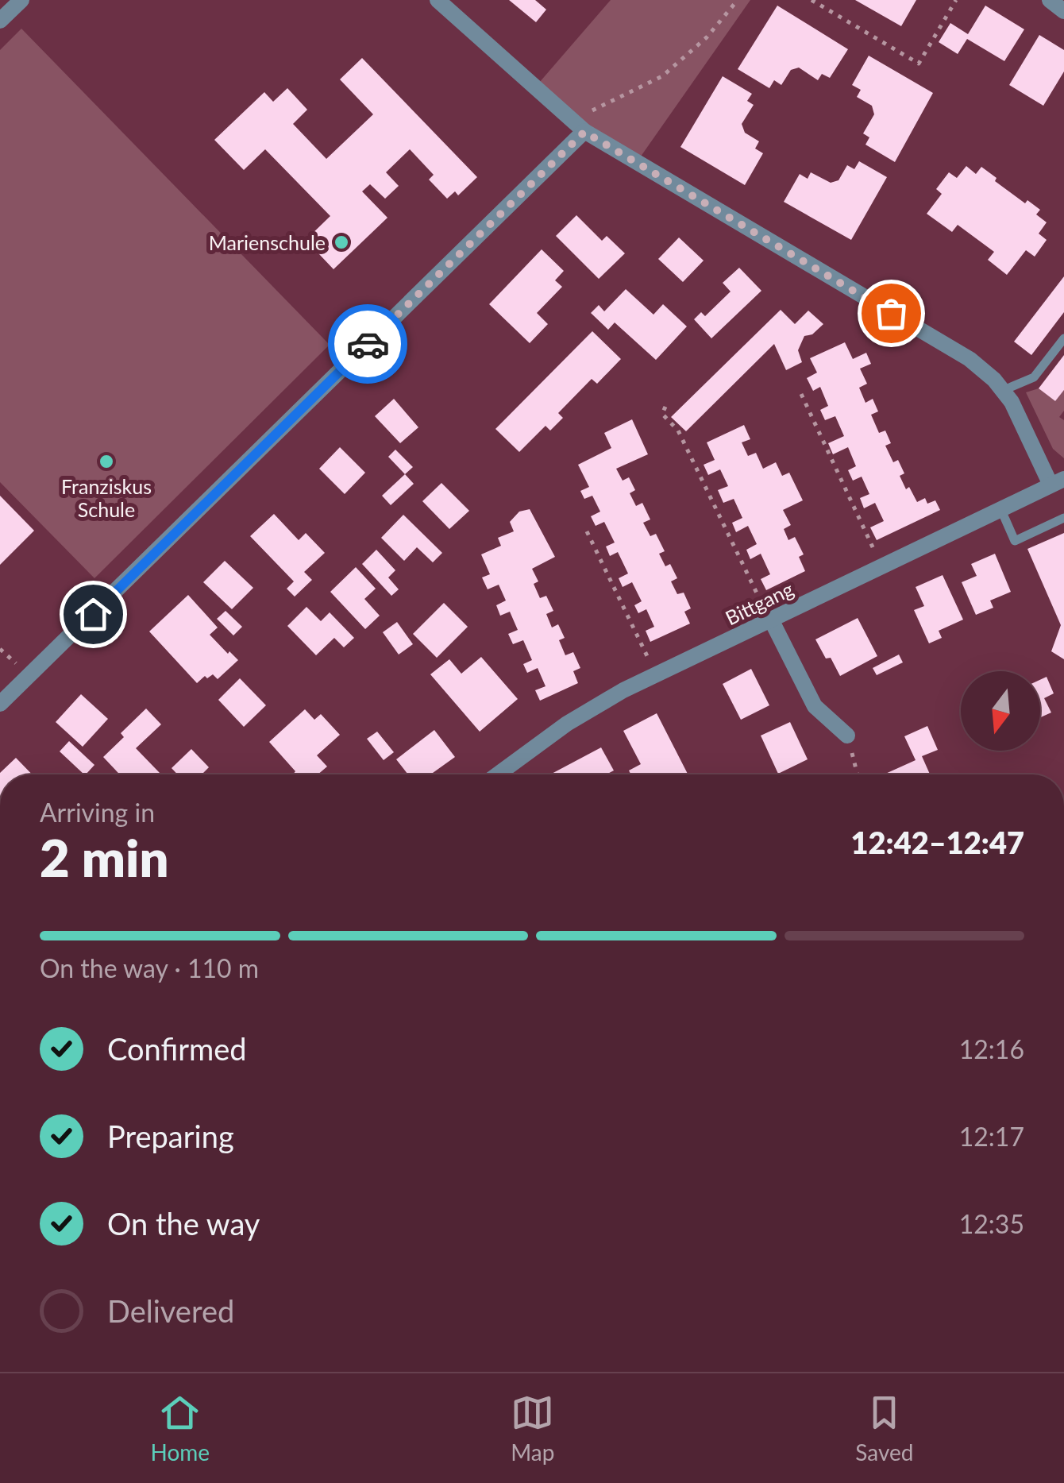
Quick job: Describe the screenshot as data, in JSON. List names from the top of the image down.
{
  "streets": {
    "street": ["Bittgang"]
  },
  "places": ["Marienschule", "Franziskus Schule"],
  "north": "bottom",
  "page": {
    "heading": ["2 min", "Arriving in", "12:42–12:47"],
    "bar": "On the way · 110 m",
    "list": [
      ["Confirmed", "12:16"],
      ["Preparing", "12:17"],
      ["On the way", "12:35"],
      "Delivered"
    ],
    "tabs": ["Home", "Map", "Saved"]
  }
}
